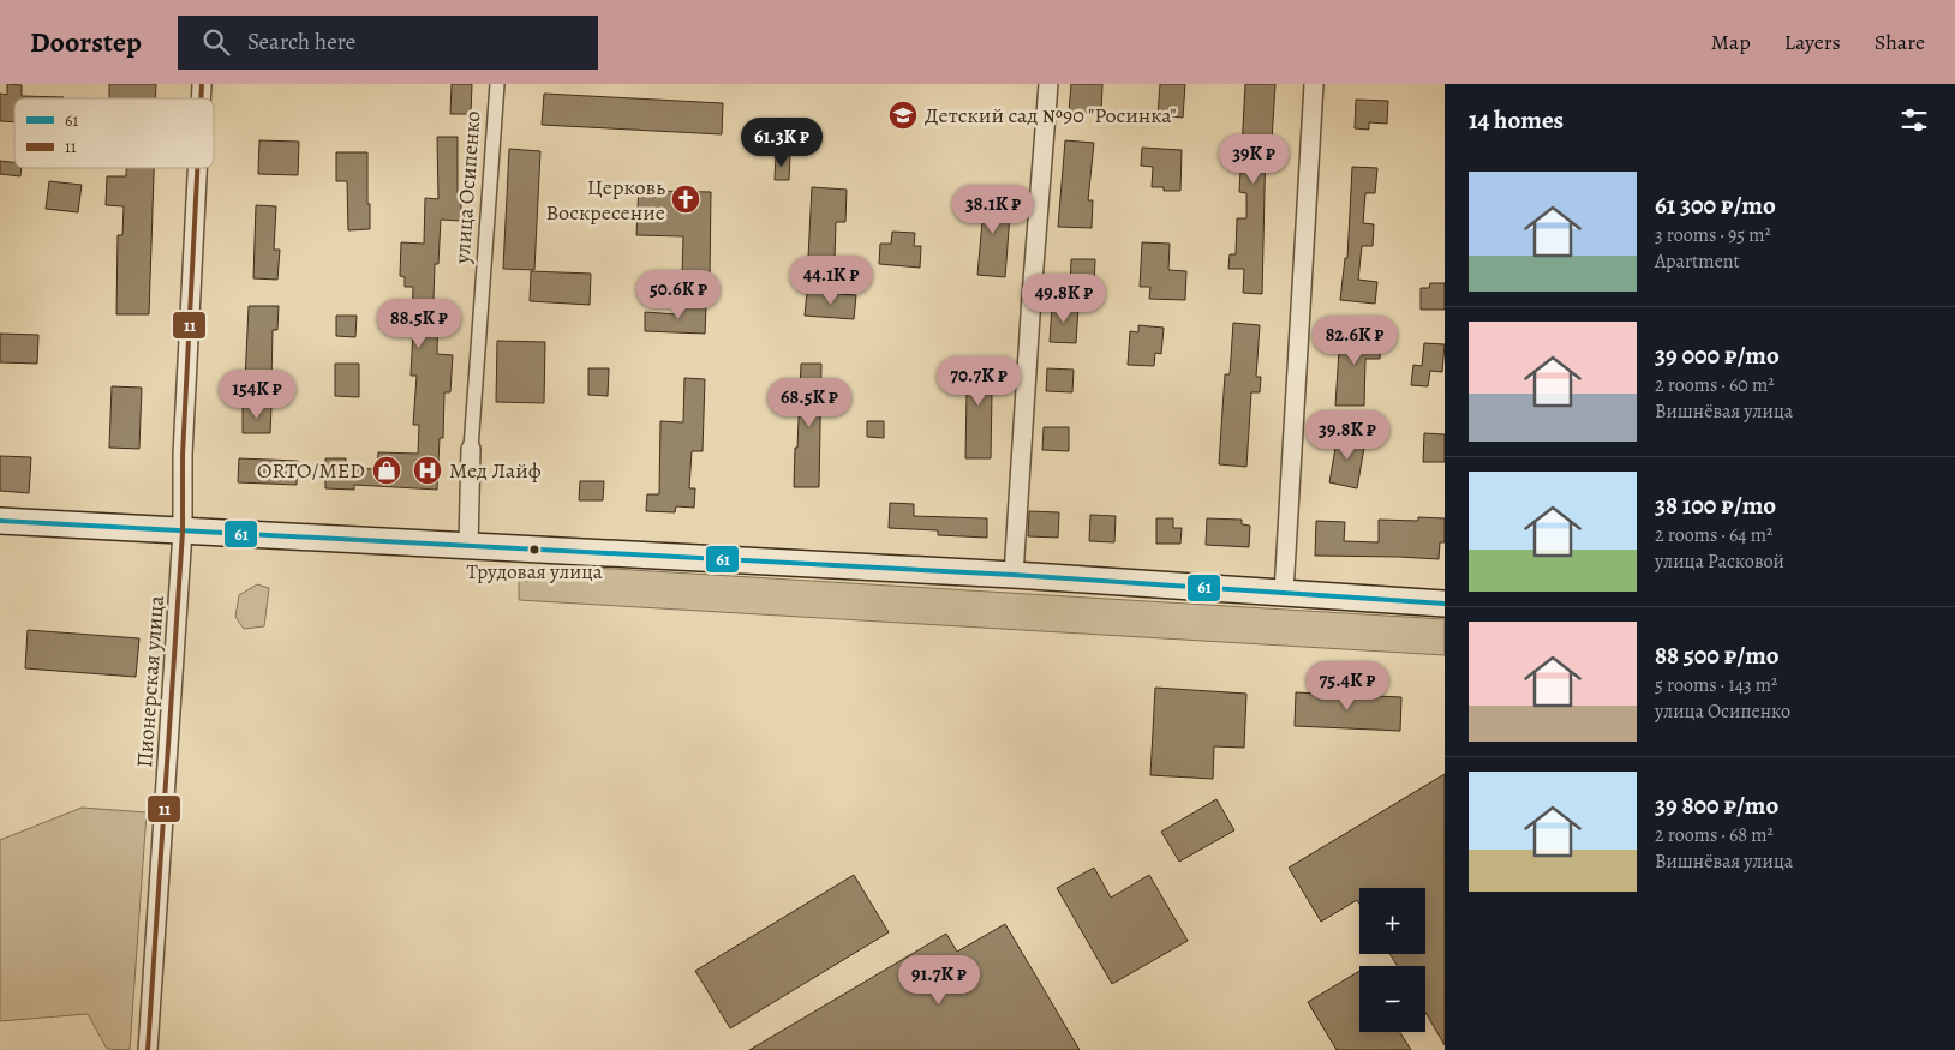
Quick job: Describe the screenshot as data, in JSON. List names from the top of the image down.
{
  "streets": {
    "street": ["улица Осипенко", "Пионерская улица"]
  },
  "places": {
    "school or university": ["Детский сад №90 \"Росинка\""],
    "church": ["Церковь Воскресение"],
    "shop": ["ORTO/MED"],
    "hospital": ["Мед Лайф"],
    "other": ["Трудовая улица"]
  },
  "lines": ["transit line 11", "transit line 61"],
  "legend": ["61", "11"],
  "page": {
    "header": "Doorstep",
    "search": "Search here",
    "nav": ["Map", "Layers", "Share"],
    "heading": "14 homes",
    "price": [
      "61.3K ₽",
      "39K ₽",
      "38.1K ₽",
      "44.1K ₽",
      "50.6K ₽",
      "49.8K ₽",
      "88.5K ₽",
      "82.6K ₽",
      "70.7K ₽",
      "154K ₽",
      "68.5K ₽",
      "39.8K ₽",
      "75.4K ₽",
      "91.7K ₽"
    ],
    "list": [
      {
        "name": "61 300 ₽/mo",
        "note": "3 rooms · 95 m² · Apartment"
      },
      {
        "name": "39 000 ₽/mo",
        "note": "2 rooms · 60 m² · Вишнёвая улица"
      },
      {
        "name": "38 100 ₽/mo",
        "note": "2 rooms · 64 m² · улица Расковой"
      },
      {
        "name": "88 500 ₽/mo",
        "note": "5 rooms · 143 m² · улица Осипенко"
      },
      {
        "name": "39 800 ₽/mo",
        "note": "2 rooms · 68 m² · Вишнёвая улица"
      }
    ],
    "map_buttons": ["+", "−"]
  }
}
